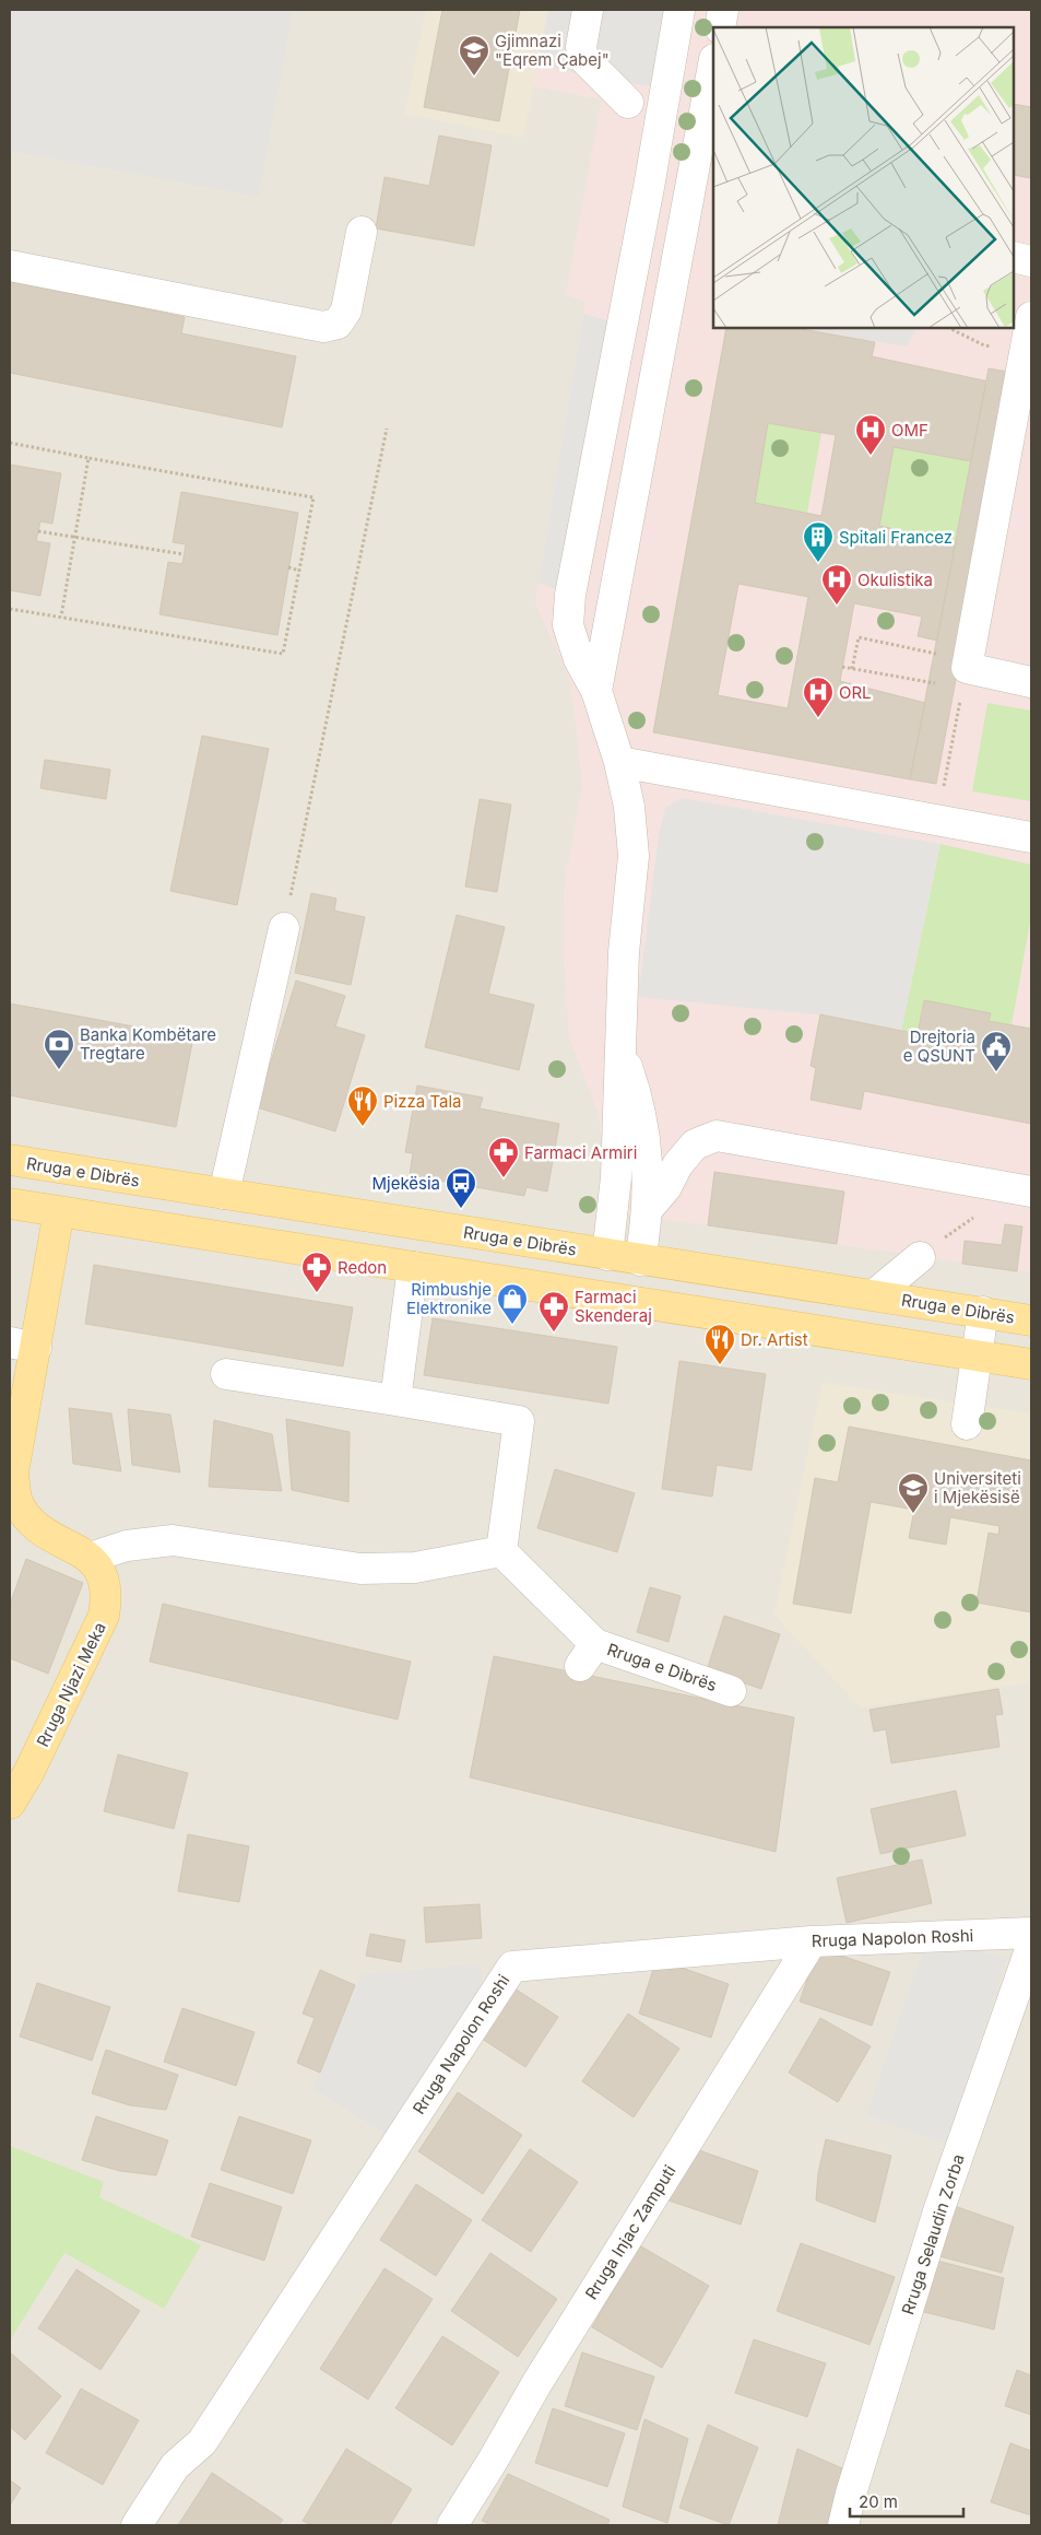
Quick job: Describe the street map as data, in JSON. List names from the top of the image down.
{
  "streets": {
    "main road": ["Rruga e Dibrës", "Rruga Njazi Meka"],
    "street": ["Rruga Napolon Roshi", "Rruga Injac Zamputi", "Rruga Selaudin Zorba"]
  },
  "crossings": [
    ["Rruga Napolon Roshi", "Rruga Injac Zamputi"]
  ],
  "places": {
    "school or university": ["Gjimnazi \"Eqrem Çabej\"", "Universiteti i Mjekësisë"],
    "hospital": ["OMF", "Okulistika", "ORL"],
    "building": ["Spitali Francez"],
    "bank": ["Banka Kombëtare Tregtare"],
    "public building": ["Drejtoria e QSUNT"],
    "restaurant": ["Pizza Tala", "Dr. Artist"],
    "pharmacy": ["Farmaci Armiri", "Redon", "Farmaci Skenderaj"],
    "bus stop": ["Mjekësia"],
    "shop": ["Rimbushje Elektronike"]
  },
  "scale_bar": "20 m"
}
